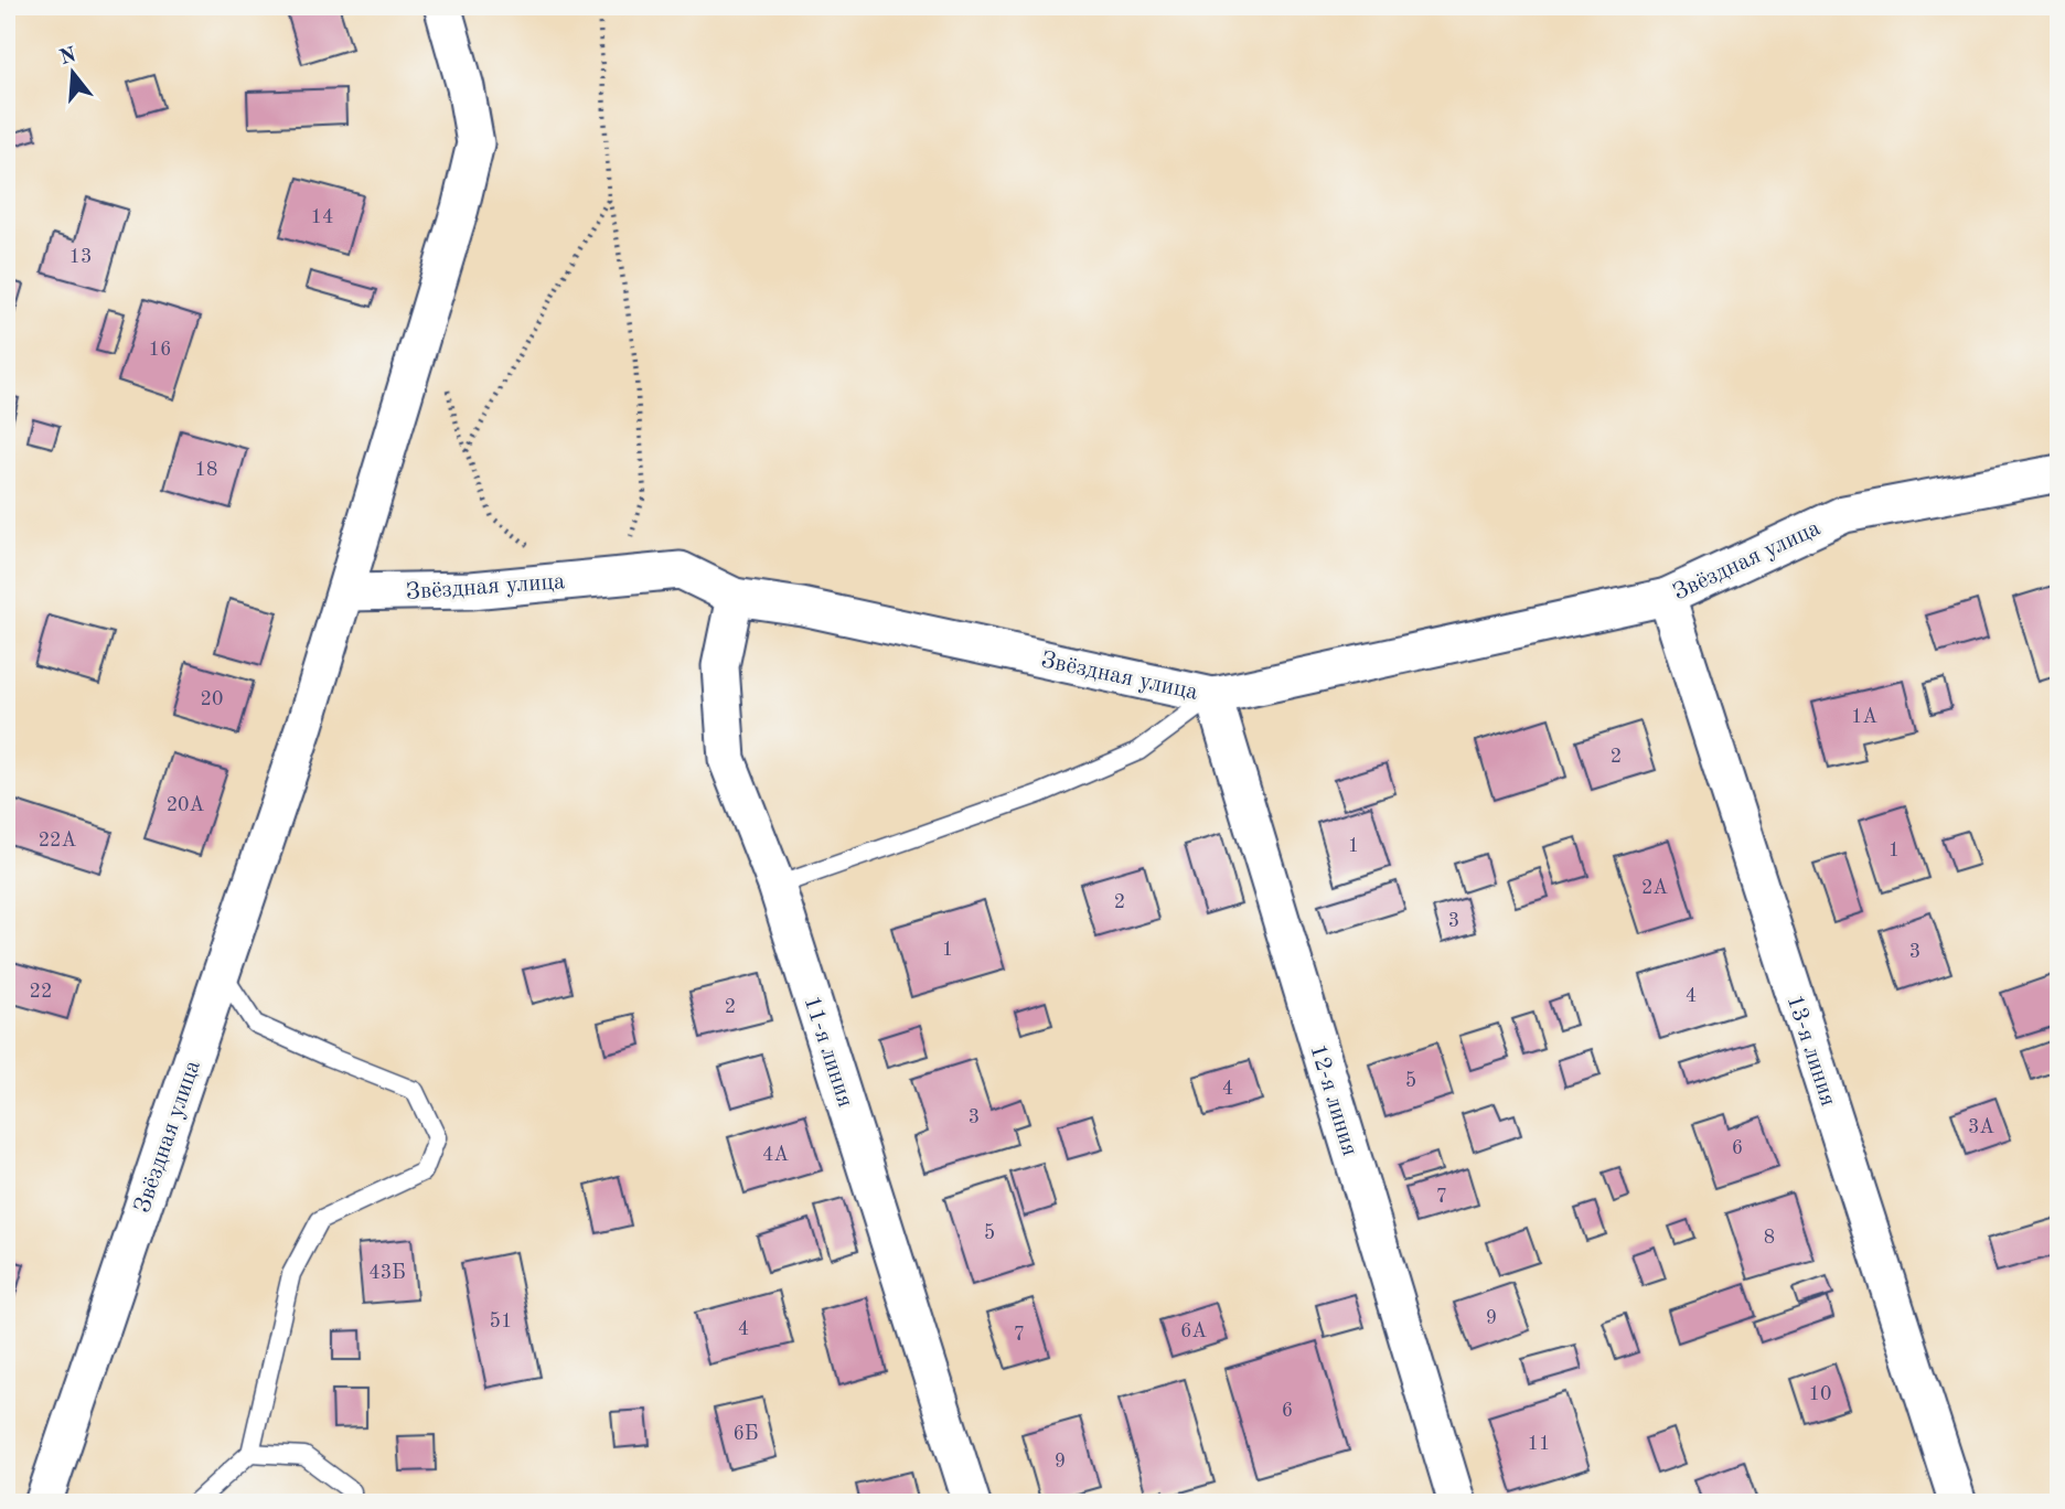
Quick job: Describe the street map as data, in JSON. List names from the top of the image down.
{
  "streets": {
    "street": [
      "Звёздная улица",
      "13-я линия",
      "11-я линия",
      "12-я линия"
    ]
  },
  "crossings": [
    ["Звёздная улица", "13-я линия"],
    ["Звёздная улица", "11-я линия"],
    ["Звёздная улица", "12-я линия"]
  ],
  "house_numbers": [
    "14",
    "13",
    "16",
    "18",
    "20",
    "1А",
    "2",
    "20А",
    "22А",
    "1",
    "1",
    "2А",
    "2",
    "3",
    "1",
    "3",
    "22",
    "4",
    "2",
    "5",
    "4",
    "3",
    "3А",
    "6",
    "4А",
    "7",
    "5",
    "8",
    "43Б",
    "9",
    "51",
    "4",
    "6А",
    "7",
    "10",
    "6",
    "6Б",
    "11",
    "9"
  ],
  "north": "top"
}
